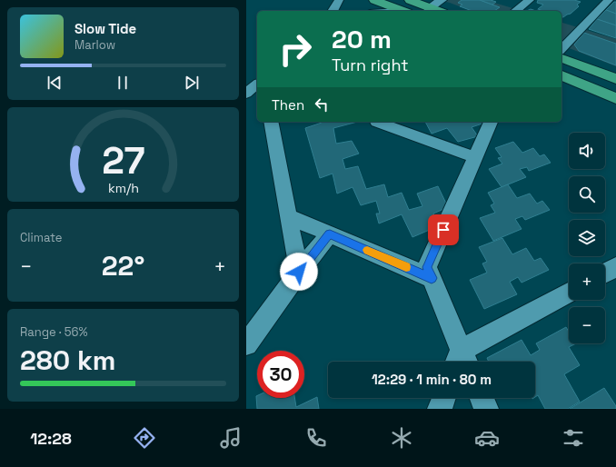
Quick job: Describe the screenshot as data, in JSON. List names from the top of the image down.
{
  "page": {
    "turn": ["20 m", "Turn right"],
    "song": ["Slow Tide", "Marlow"],
    "then": "Then",
    "map_buttons": ["+", "−"],
    "tile": [
      "Climate",
      ["Range · 56%", "280 km"]
    ],
    "heat": ["−", "22°", "+"],
    "limit": "30",
    "trip": "12:29 · 1 min · 80 m",
    "tabs": "12:28",
    "gauge": ["27", "km/h"]
  }
}
